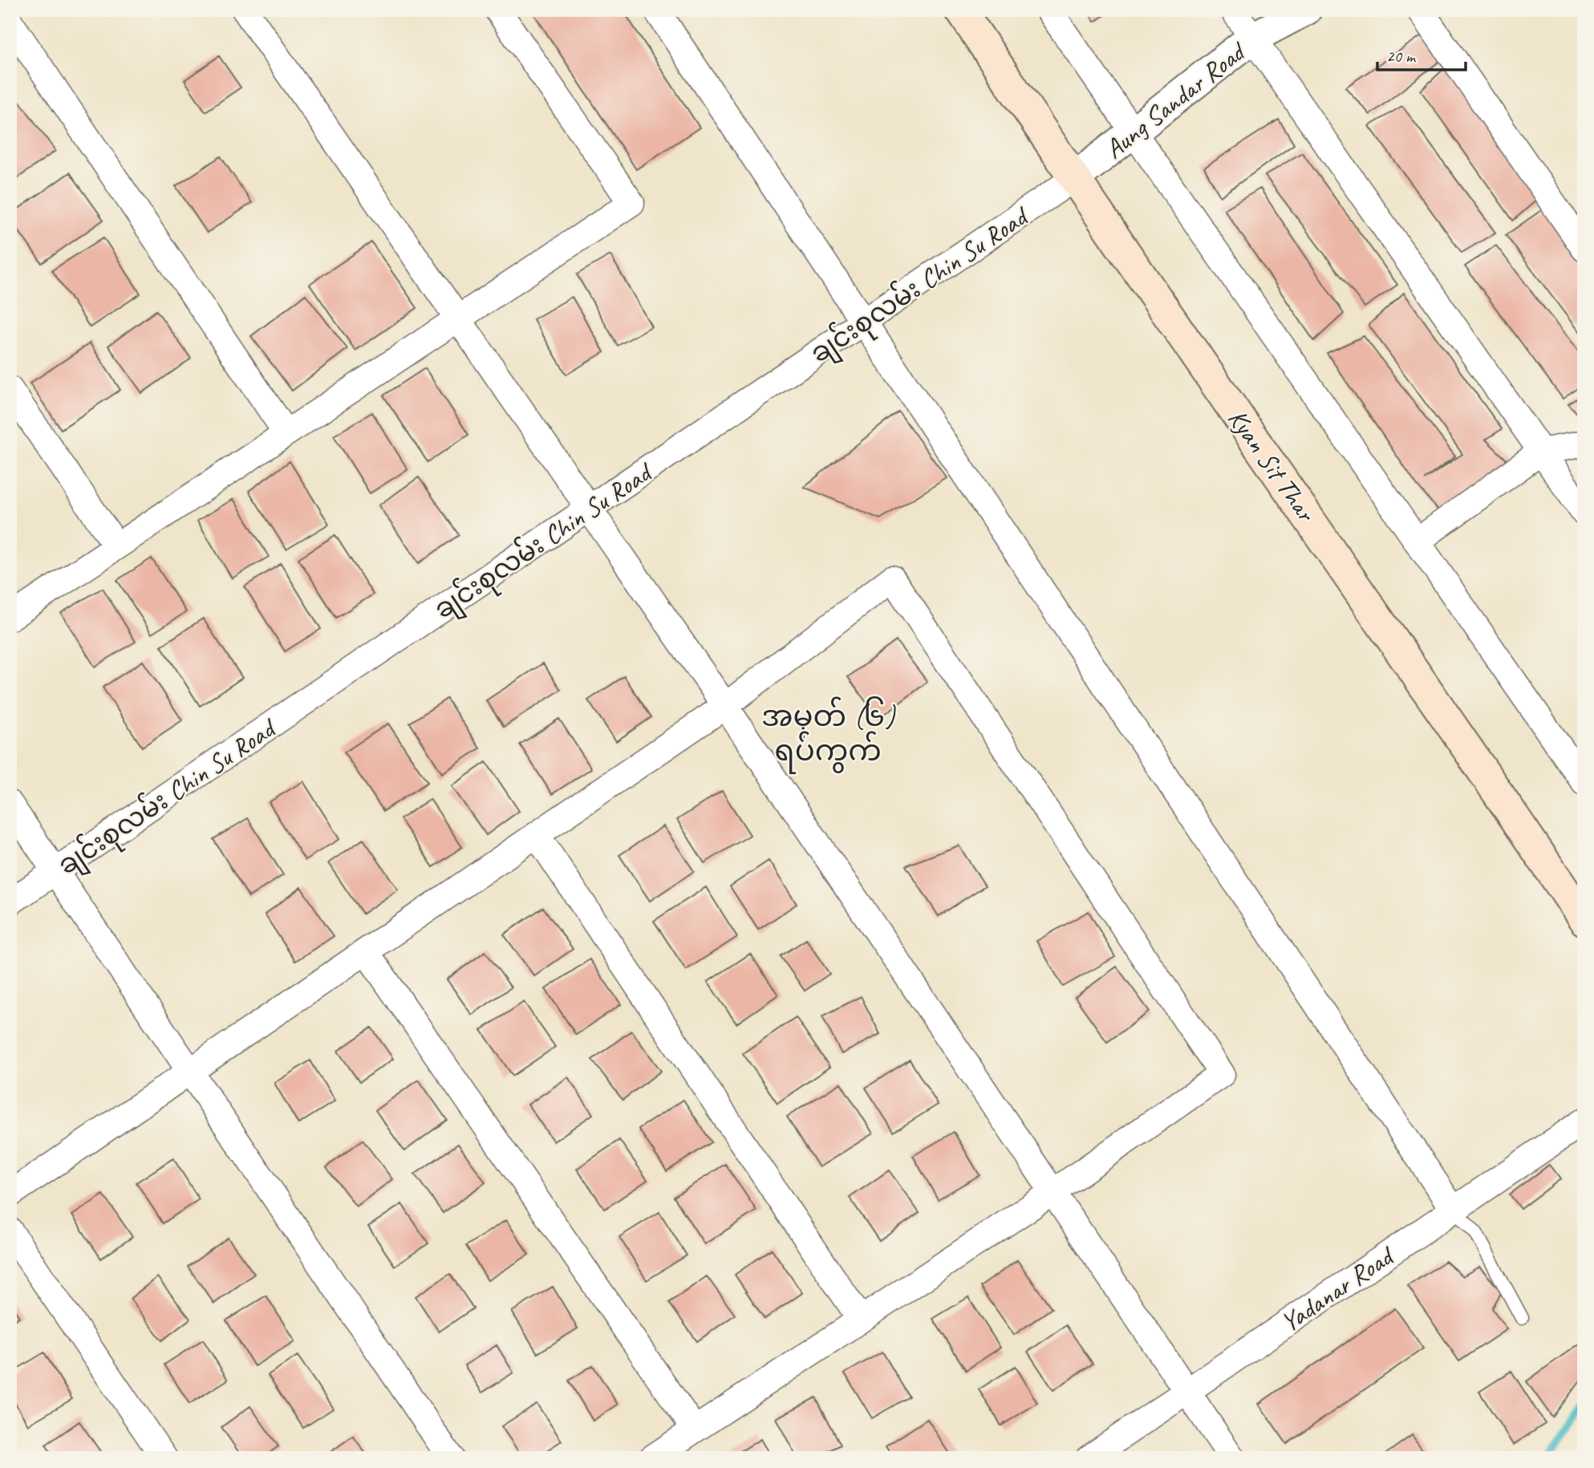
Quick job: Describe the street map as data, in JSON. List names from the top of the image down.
{
  "streets": {
    "main road": ["Kyan Sit Thar"],
    "street": ["Aung Sandar Road", "ချင်းစုလမ်း Chin Su Road", "Yadanar Road"]
  },
  "crossings": [
    ["Aung Sandar Road", "ချင်းစုလမ်း Chin Su Road"],
    ["Aung Sandar Road", "Kyan Sit Thar"],
    ["ချင်းစုလမ်း Chin Su Road", "Kyan Sit Thar"]
  ],
  "districts": ["အမှတ် (၆) ရပ်ကွက်"],
  "scale_bar": "20 m"
}
